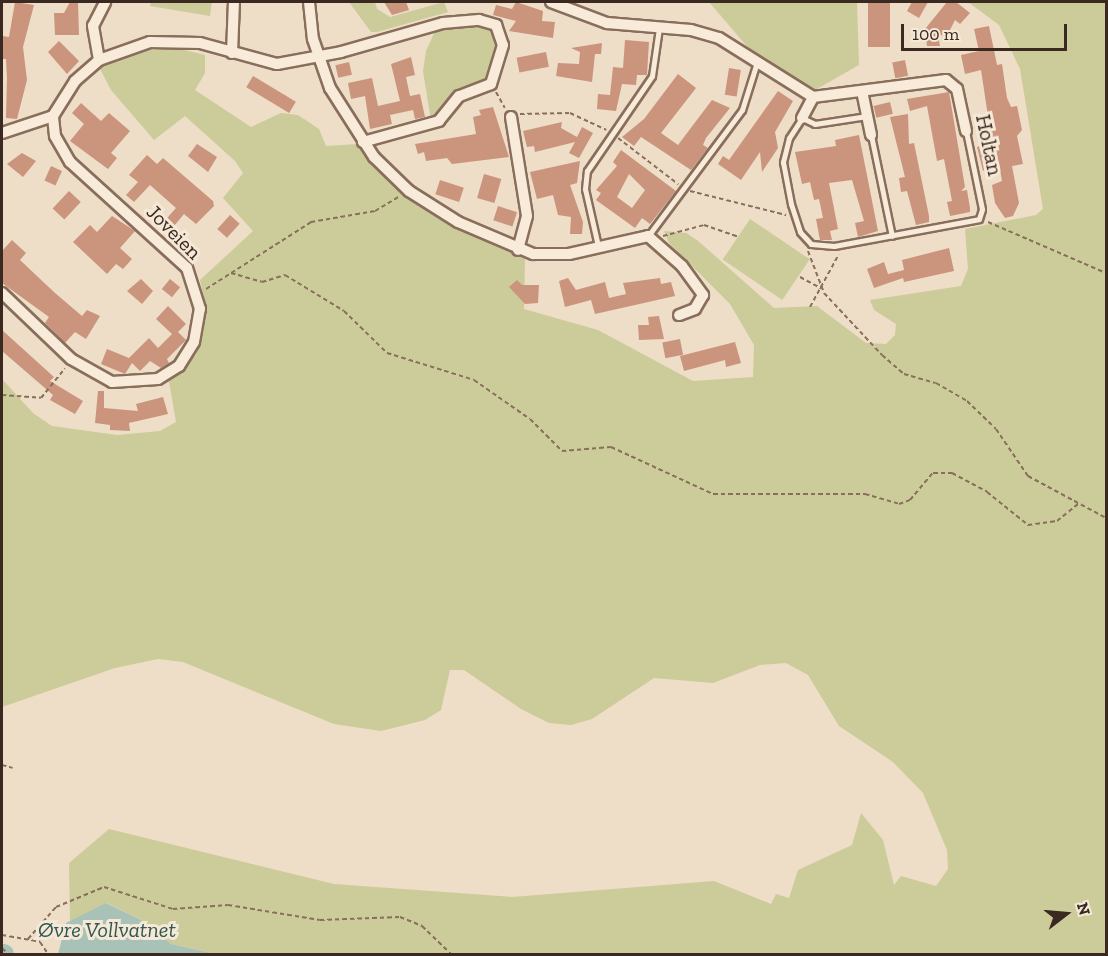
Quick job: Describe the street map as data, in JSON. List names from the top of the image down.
{
  "streets": {
    "street": ["Holtan", "Joveien"]
  },
  "water": ["Øvre Vollvatnet"],
  "scale_bar": "100 m",
  "north": "right"
}
